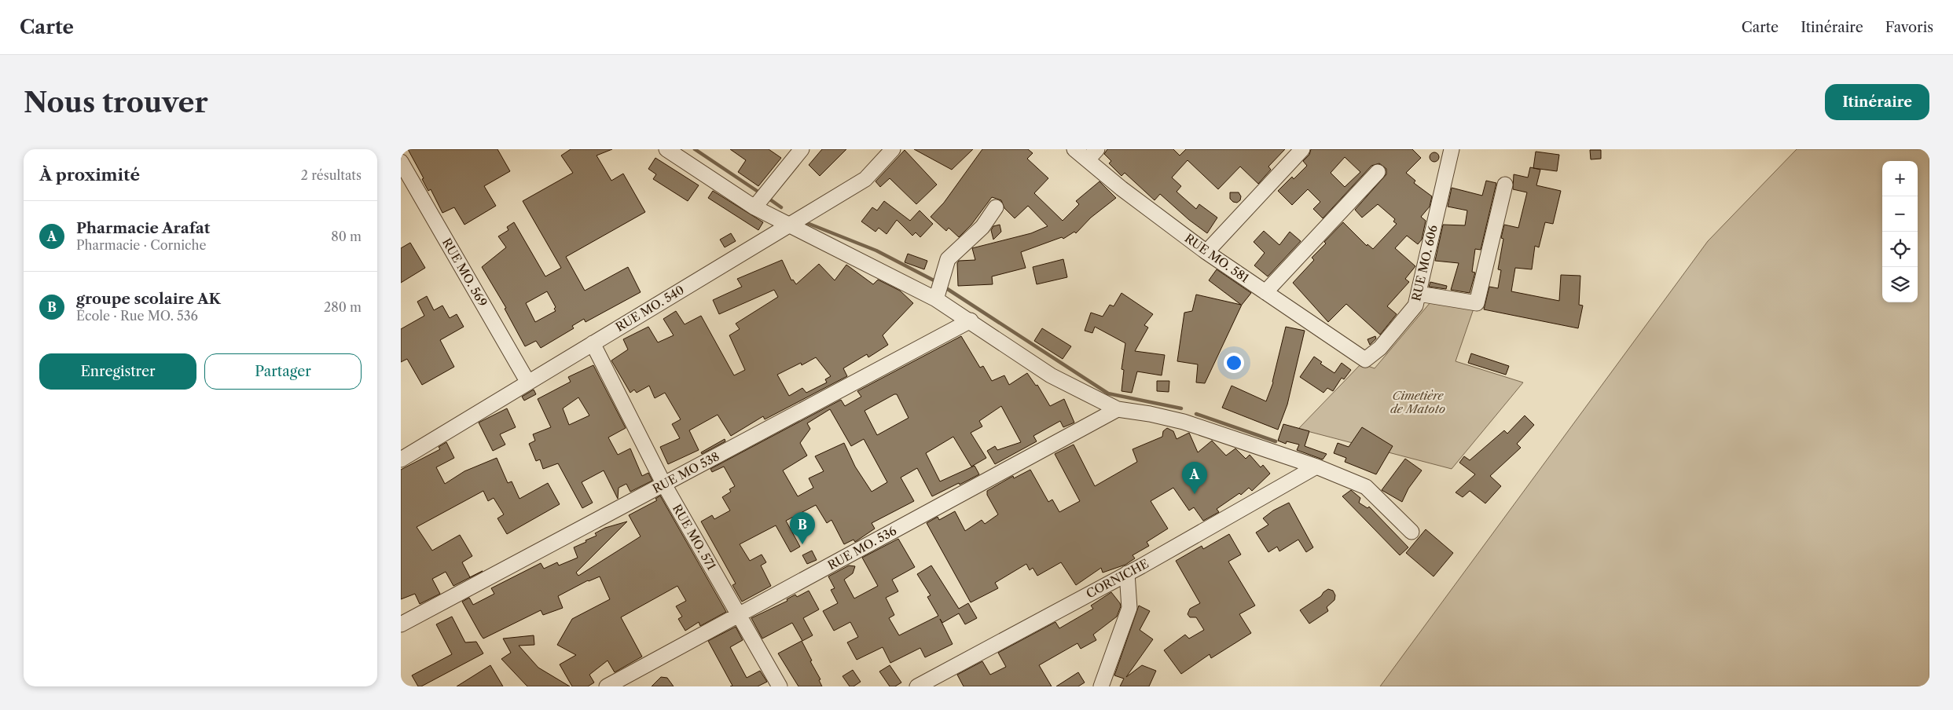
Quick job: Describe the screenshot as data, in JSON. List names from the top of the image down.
{
  "streets": {
    "street": [
      "RUE MO. 581",
      "RUE MO. 606",
      "RUE MO. 569",
      "RUE MO. 540",
      "RUE MO 538",
      "RUE MO. 571",
      "RUE MO. 536",
      "CORNICHE"
    ]
  },
  "crossings": [
    ["RUE MO. 581", "RUE MO. 606"],
    ["RUE MO. 569", "RUE MO. 540"],
    ["RUE MO. 540", "RUE MO. 571"],
    ["RUE MO 538", "RUE MO. 571"],
    ["RUE MO. 571", "RUE MO. 536"]
  ],
  "parks": ["Cimetière de Matoto"],
  "page": {
    "header": "Carte",
    "nav": ["Carte", "Itinéraire", "Favoris"],
    "buttons": [
      "Itinéraire",
      ["Enregistrer", "Partager"]
    ],
    "title": "Nous trouver",
    "heading": ["À proximité", "2 résultats"],
    "map_buttons": ["+", "−"],
    "list": [
      {
        "mark": "A",
        "name": "Pharmacie Arafat",
        "note": "Pharmacie · Corniche",
        "value": "80 m"
      },
      {
        "mark": "B",
        "name": "groupe scolaire AK",
        "note": "École · Rue MO. 536",
        "value": "280 m"
      }
    ],
    "pins": ["A", "B"]
  }
}
